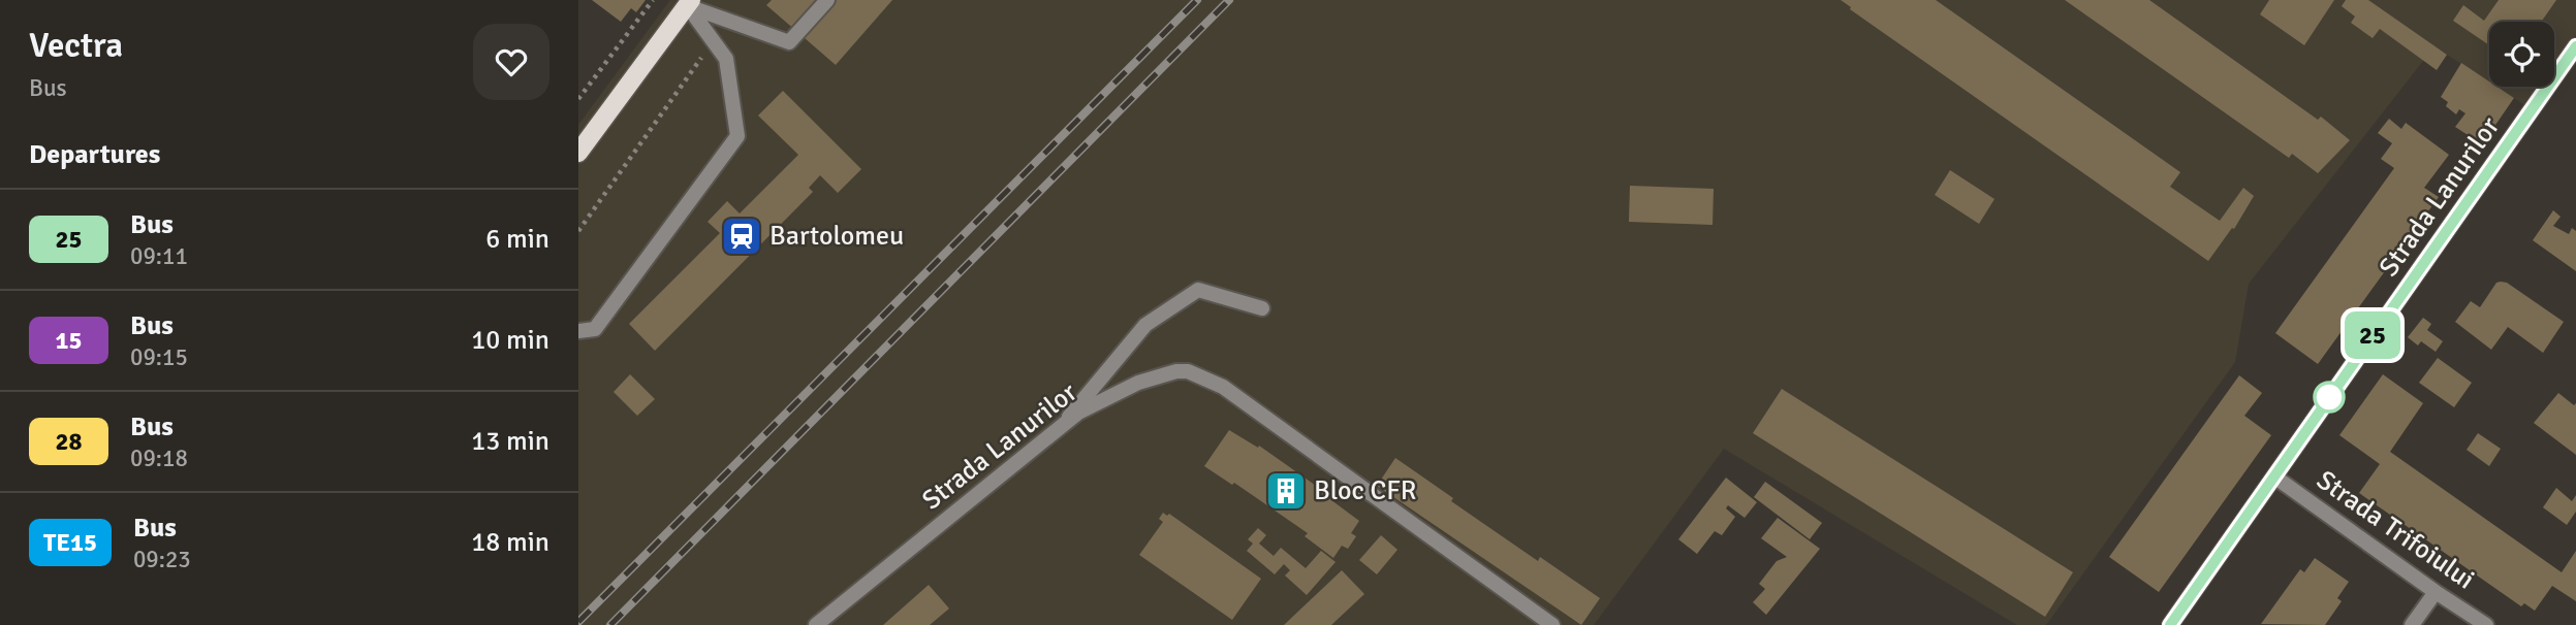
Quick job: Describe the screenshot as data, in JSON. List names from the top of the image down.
{
  "streets": {
    "street": ["Strada Lanurilor", "Strada Trifoiului"]
  },
  "crossings": [
    ["Strada Lanurilor", "Strada Trifoiului"]
  ],
  "places": {
    "station": ["Bartolomeu"],
    "building": ["Bloc CFR"]
  },
  "lines": ["bus line 25"],
  "page": {
    "heading": [
      ["Vectra", "Bus"],
      "Departures"
    ],
    "on_map": "25",
    "list": [
      {
        "mark": "25",
        "name": "Bus",
        "note": "09:11",
        "value": "6 min"
      },
      {
        "mark": "15",
        "name": "Bus",
        "note": "09:15",
        "value": "10 min"
      },
      {
        "mark": "28",
        "name": "Bus",
        "note": "09:18",
        "value": "13 min"
      },
      {
        "mark": "TE15",
        "name": "Bus",
        "note": "09:23",
        "value": "18 min"
      }
    ]
  }
}
